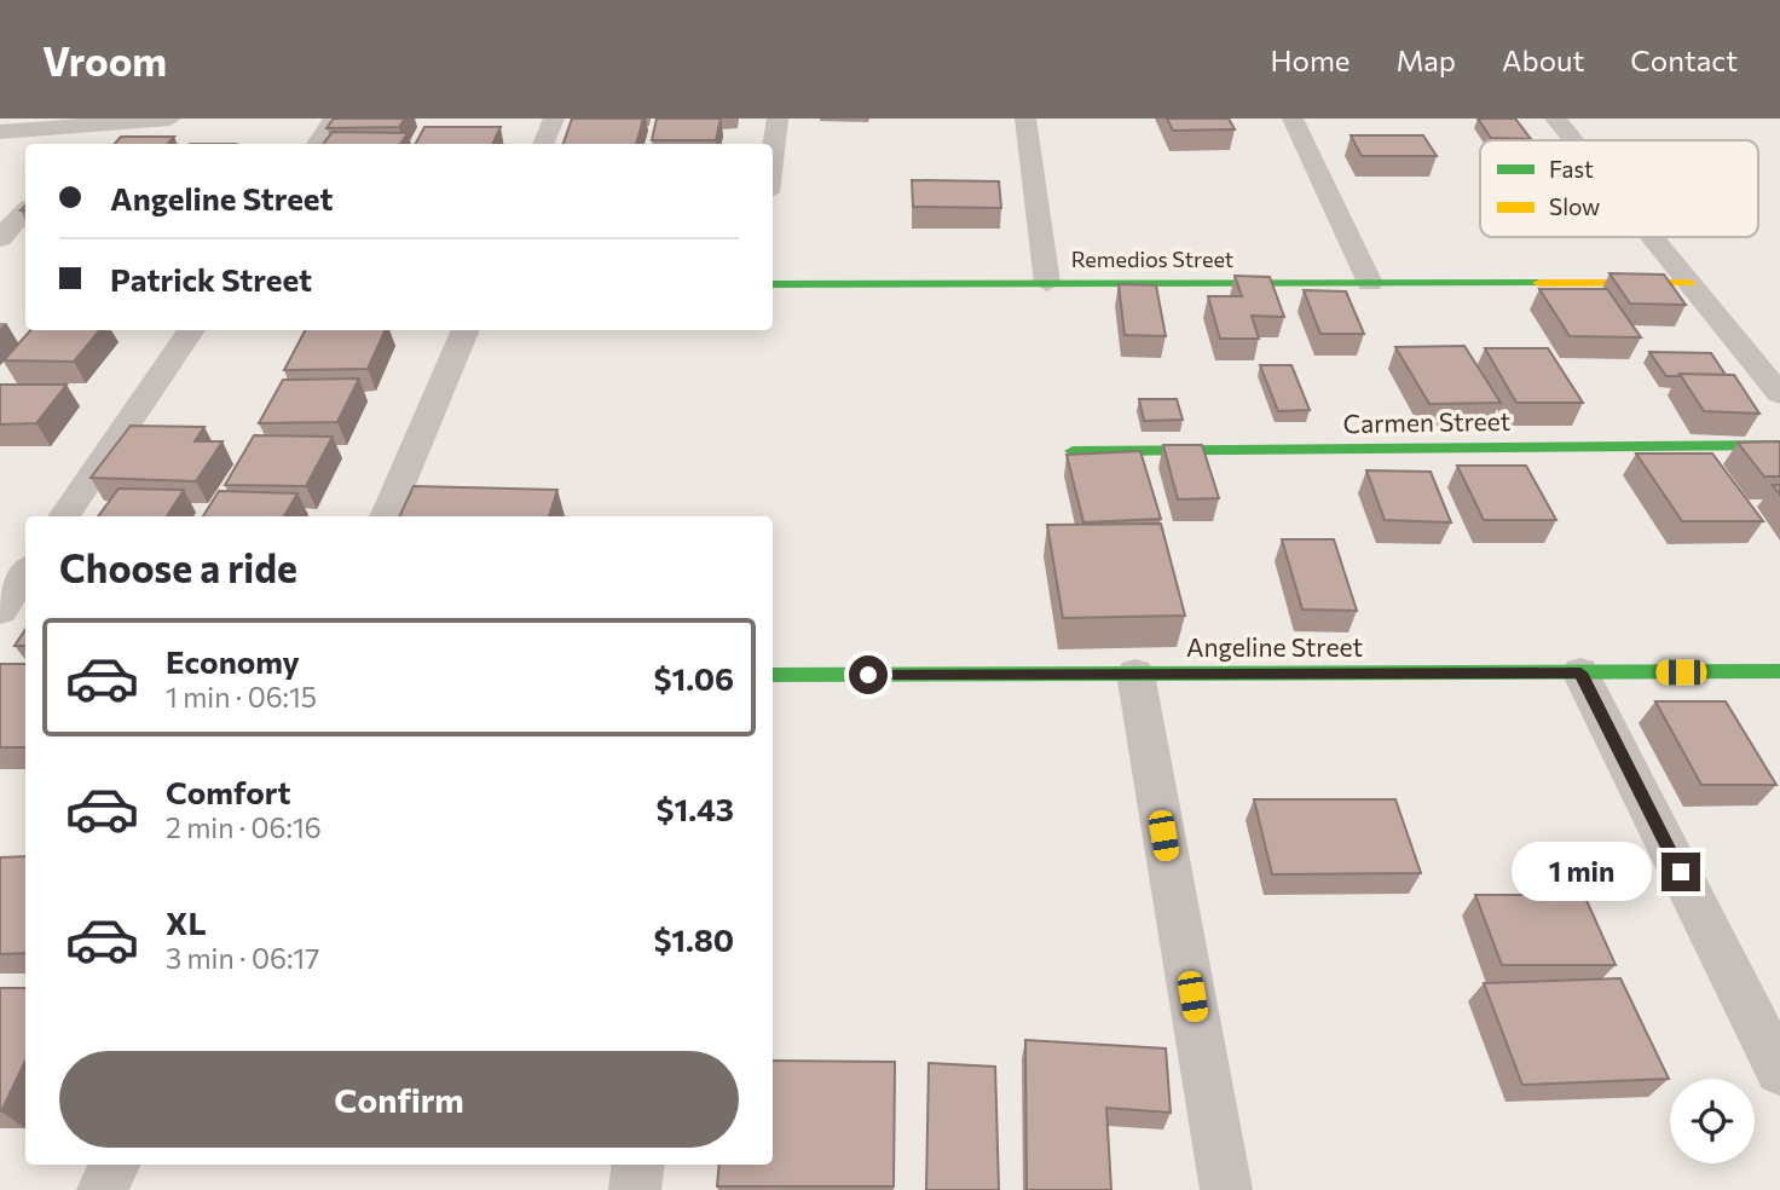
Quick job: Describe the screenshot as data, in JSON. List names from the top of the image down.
{
  "streets": {
    "street": ["Remedios Street", "Carmen Street", "Angeline Street"]
  },
  "legend": ["Fast", "Slow"],
  "page": {
    "header": "Vroom",
    "nav": [
      "Home",
      "Map",
      "About",
      "Contact"
    ],
    "banner": ["Angeline Street", "Patrick Street"],
    "heading": "Choose a ride",
    "list": [
      {
        "name": "Economy",
        "note": "1 min · 06:15",
        "value": "$1.06"
      },
      {
        "name": "Comfort",
        "note": "2 min · 06:16",
        "value": "$1.43"
      },
      {
        "name": "XL",
        "note": "3 min · 06:17",
        "value": "$1.80"
      }
    ],
    "bubble": "1 min",
    "buttons": "Confirm"
  }
}
